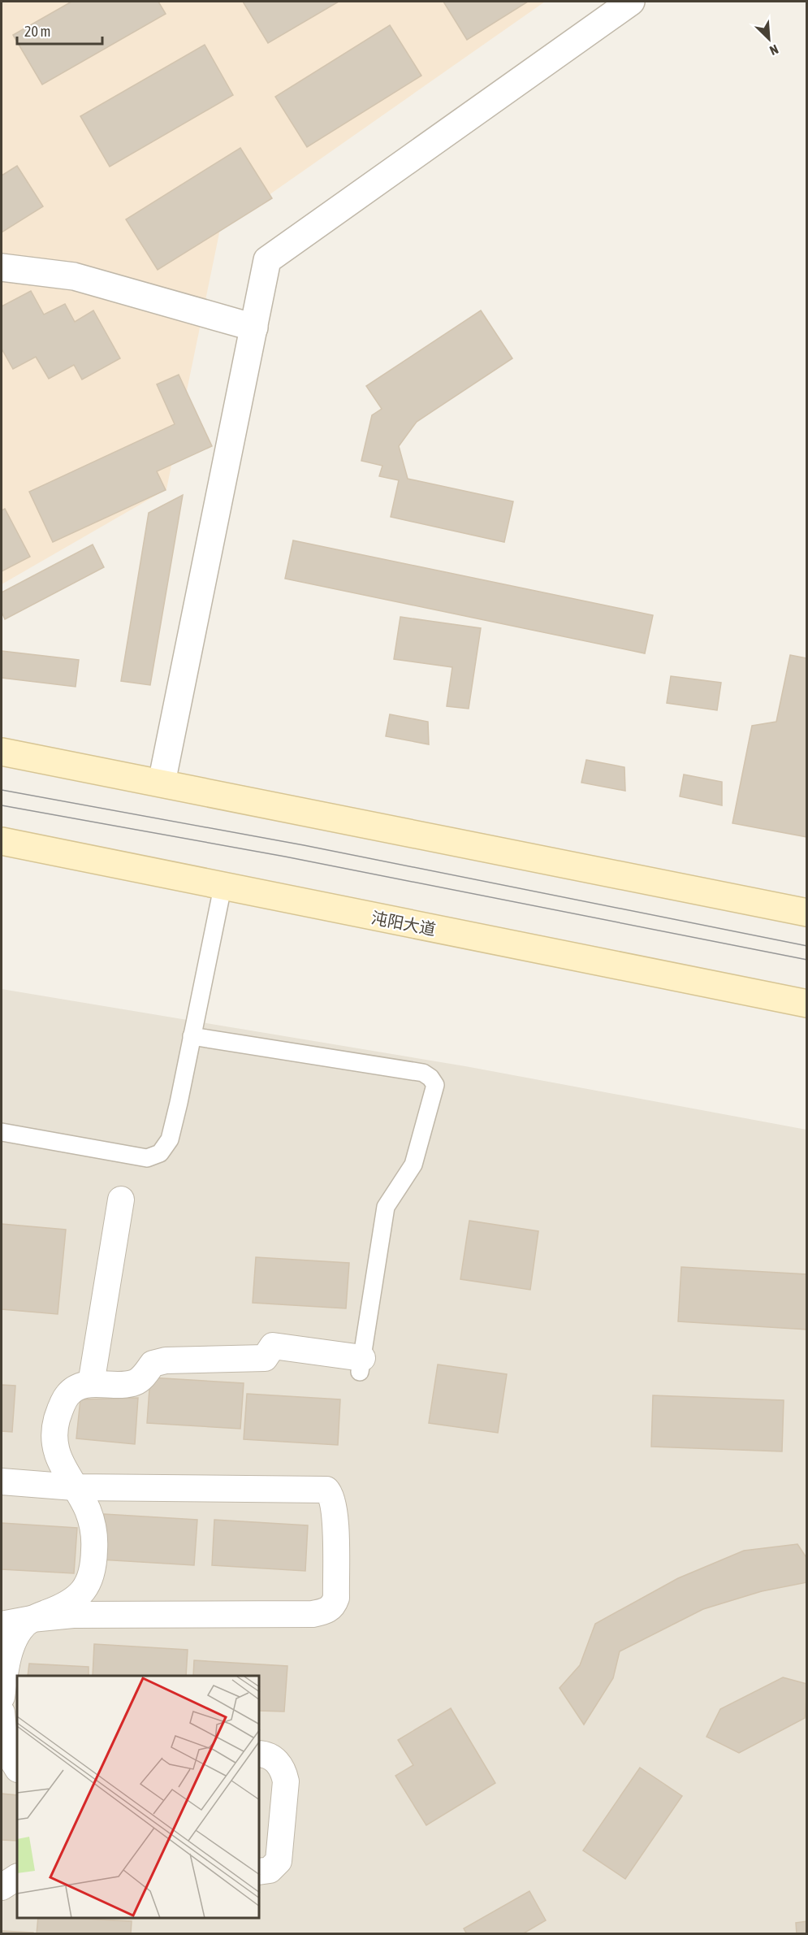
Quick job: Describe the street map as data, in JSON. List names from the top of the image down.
{
  "streets": {
    "main road": ["沌阳大道"]
  },
  "scale_bar": "20 m",
  "north": "bottom right"
}
